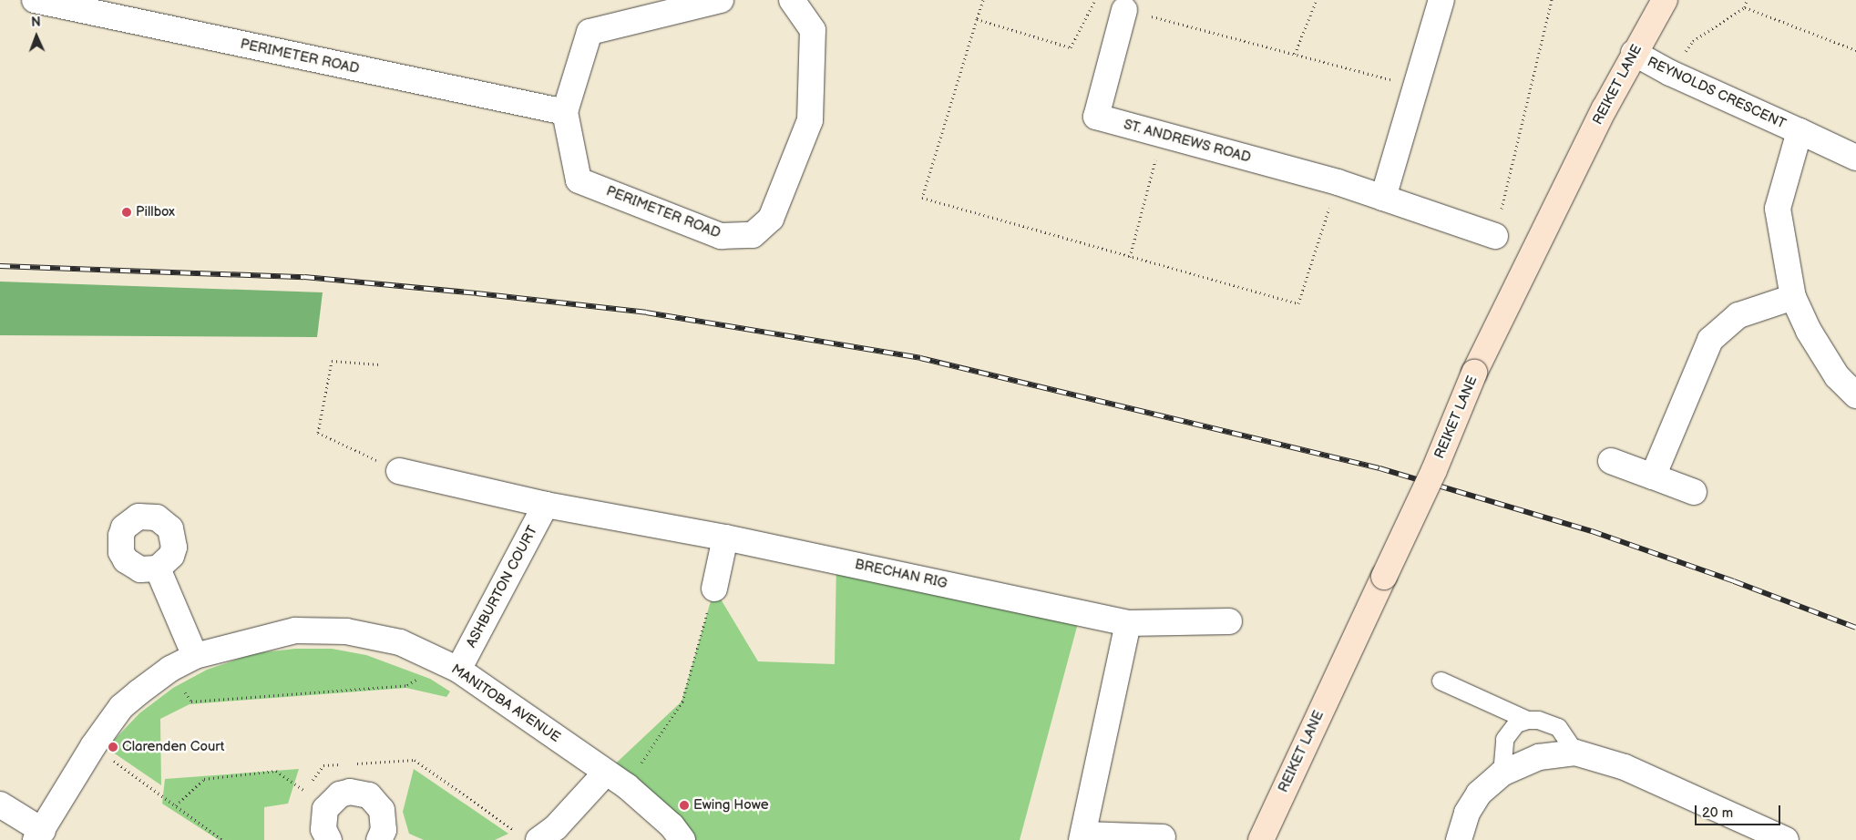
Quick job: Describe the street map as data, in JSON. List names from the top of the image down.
{
  "streets": {
    "street": [
      "PERIMETER ROAD",
      "REIKET LANE",
      "REYNOLDS CRESCENT",
      "ST. ANDREWS ROAD",
      "BRECHAN RIG",
      "ASHBURTON COURT",
      "MANITOBA AVENUE"
    ]
  },
  "crossings": [
    ["REIKET LANE", "REYNOLDS CRESCENT"],
    ["ASHBURTON COURT", "MANITOBA AVENUE"]
  ],
  "places": ["Pillbox", "Clarenden Court", "Ewing Howe"],
  "scale_bar": "20 m",
  "north": "top"
}
